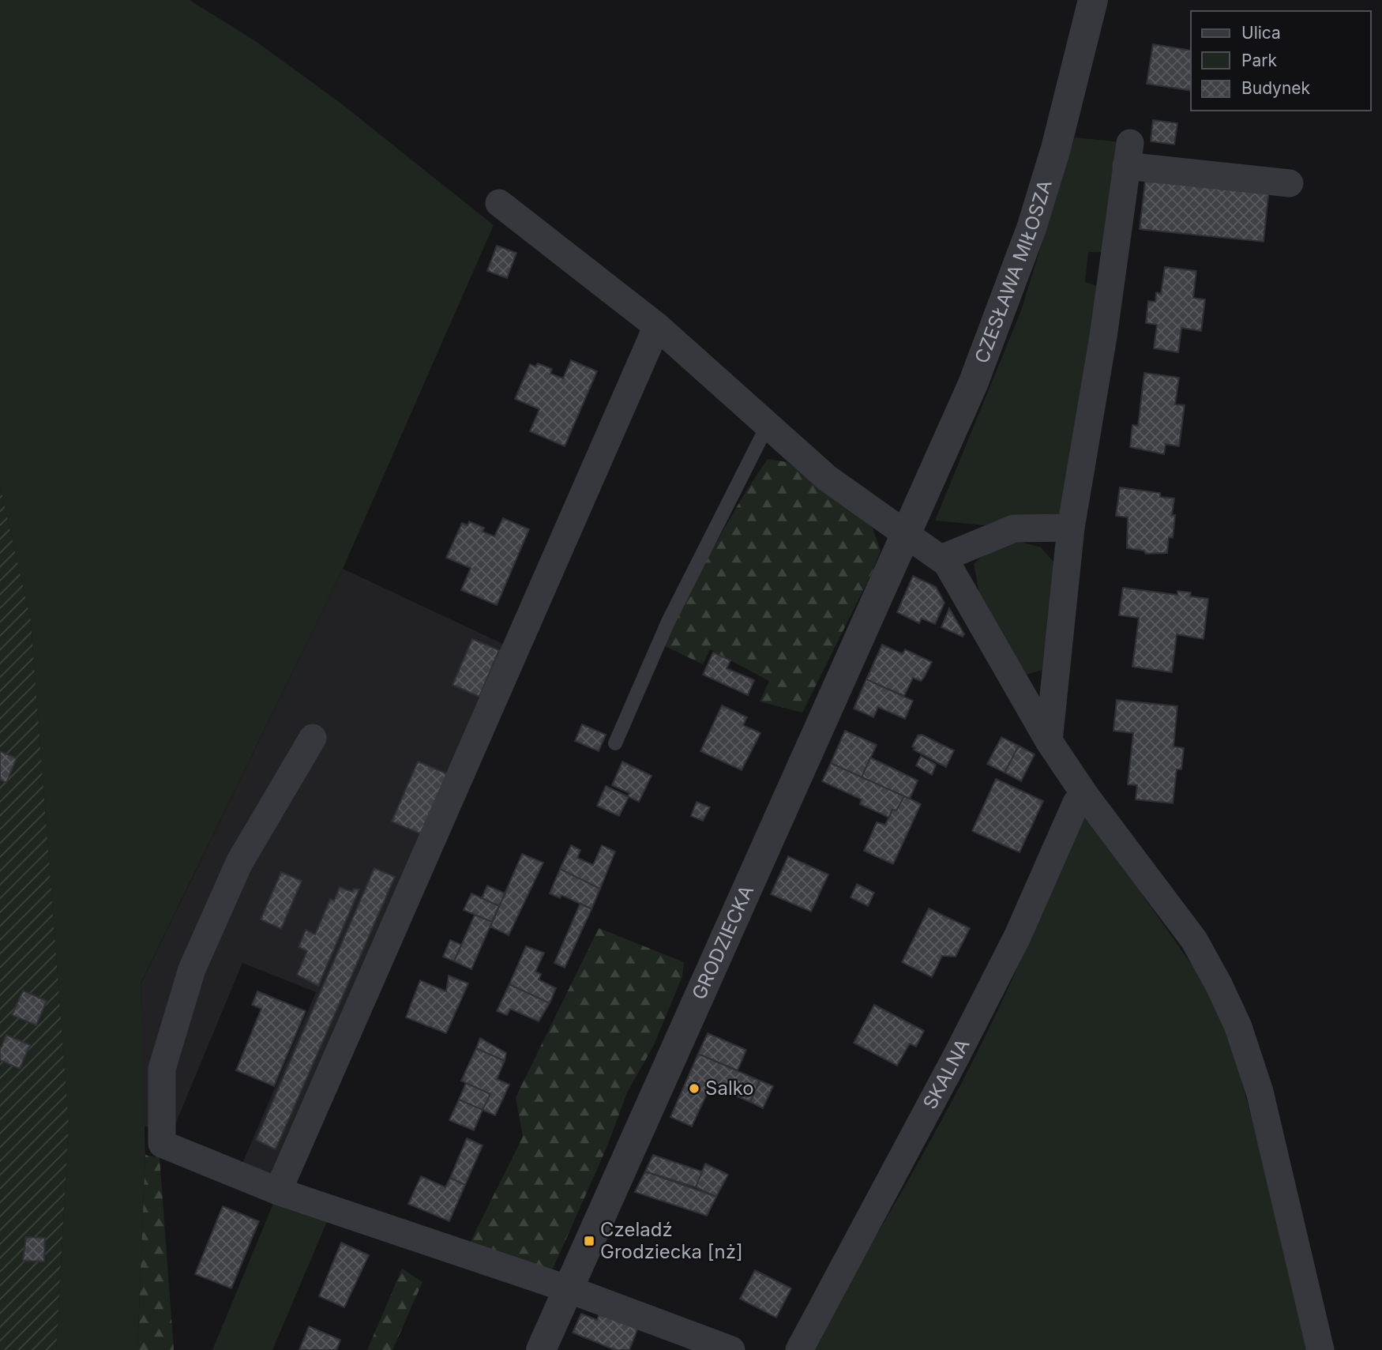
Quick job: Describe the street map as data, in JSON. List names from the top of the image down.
{
  "streets": {
    "street": ["CZESŁAWA MIŁOSZA", "GRODZIECKA", "SKALNA"]
  },
  "crossings": [
    ["CZESŁAWA MIŁOSZA", "GRODZIECKA"]
  ],
  "places": {
    "other": ["Salko"],
    "transit": ["Czeladź Grodziecka [nż]"]
  },
  "legend": ["Ulica", "Park", "Budynek"]
}
